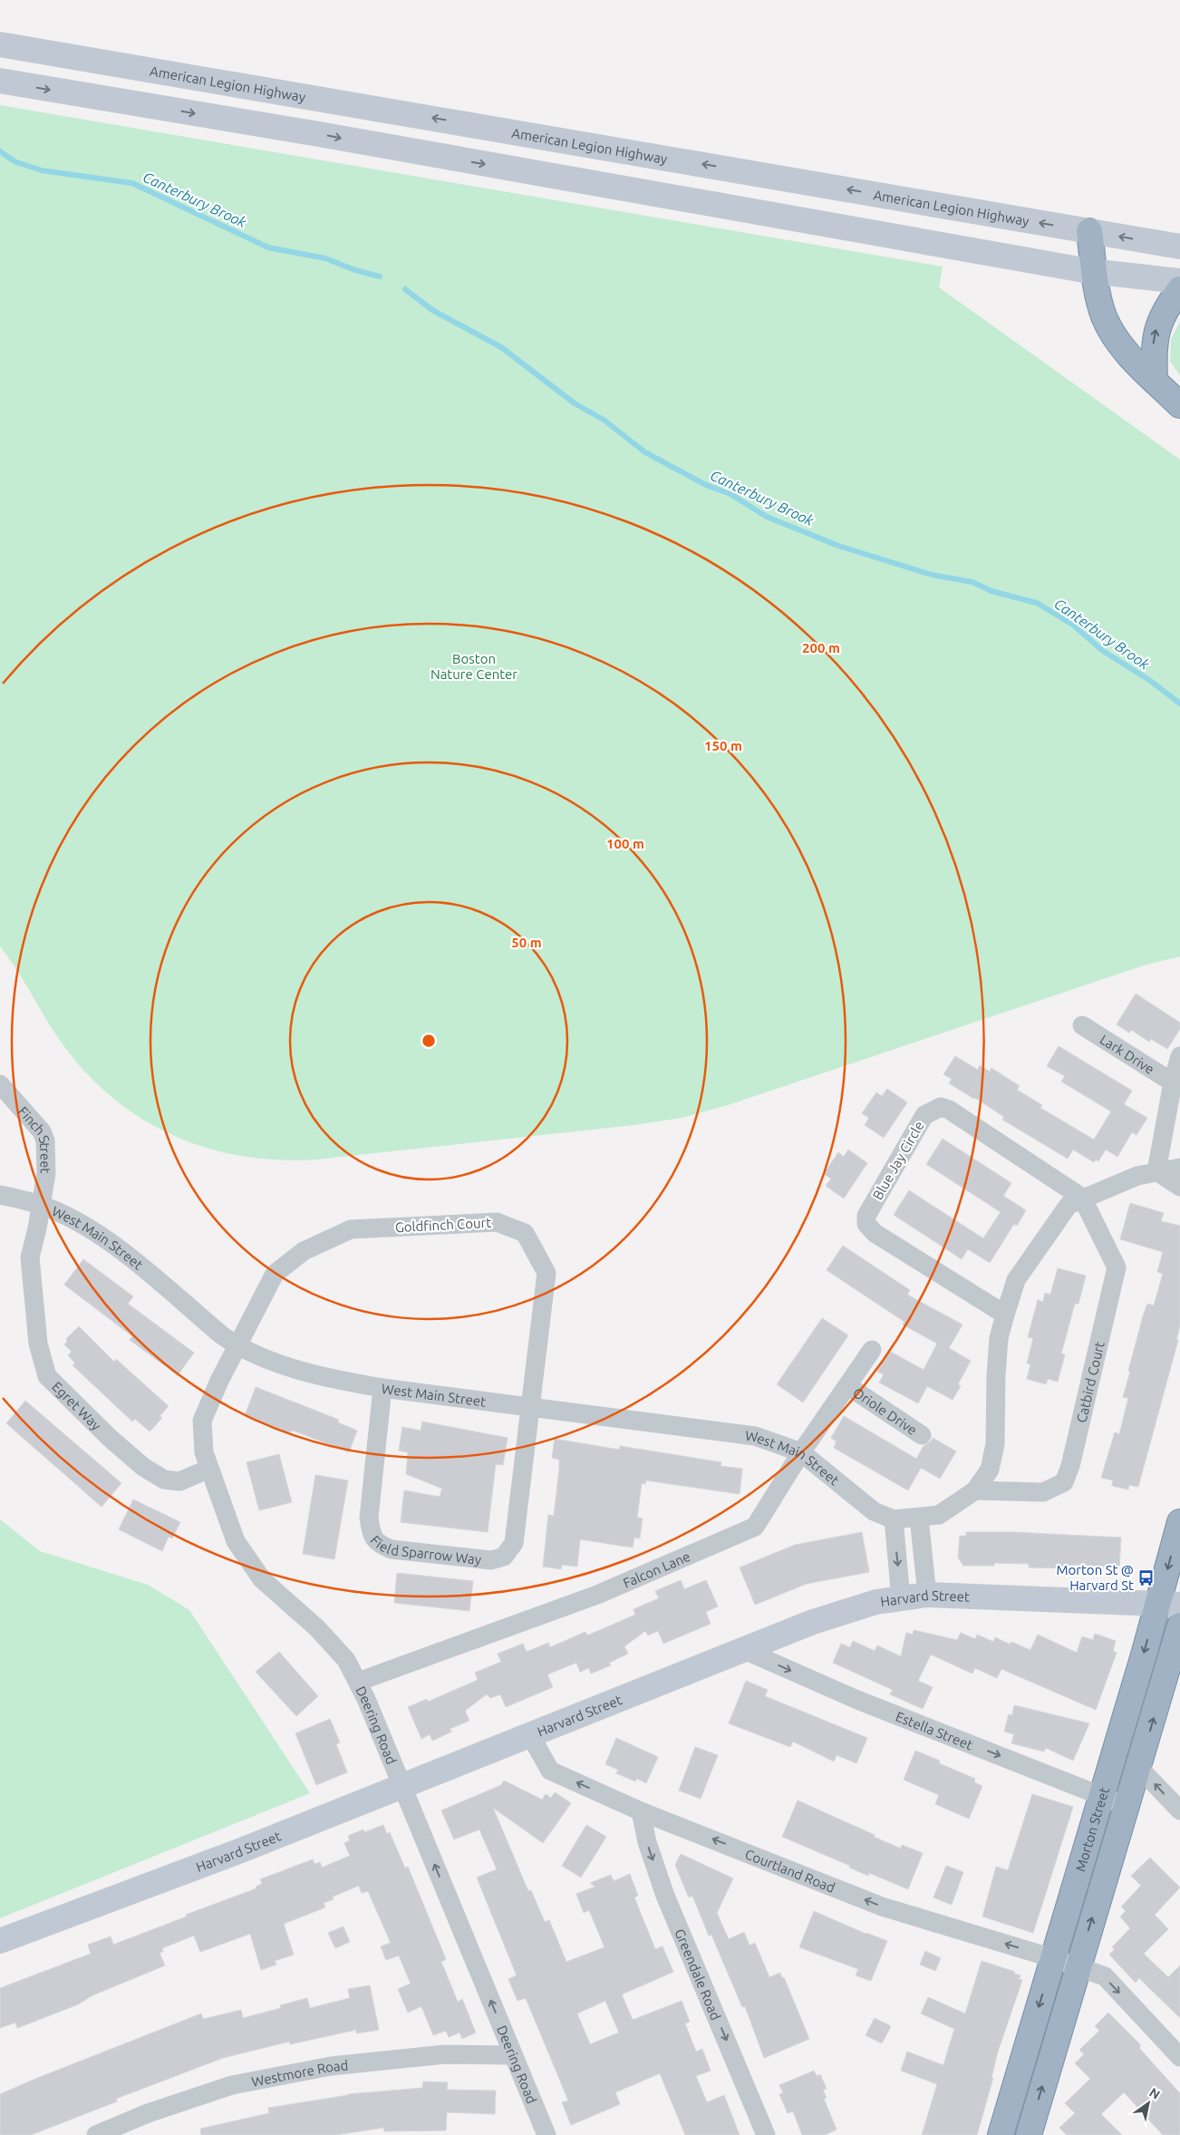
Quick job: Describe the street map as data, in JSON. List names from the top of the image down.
{
  "streets": {
    "highway": ["Morton Street"],
    "main road": ["American Legion Highway", "Harvard Street"],
    "street": [
      "Lark Drive",
      "Finch Street",
      "Blue Jay Circle",
      "Goldfinch Court",
      "West Main Street",
      "Catbird Court",
      "Egret Way",
      "Oriole Drive",
      "Field Sparrow Way",
      "Falcon Lane",
      "Deering Road",
      "Estella Street",
      "Courtland Road",
      "Greendale Road",
      "Westmore Road"
    ]
  },
  "crossings": [
    ["Finch Street", "West Main Street"],
    ["Finch Street", "Egret Way"],
    ["Blue Jay Circle", "West Main Street"],
    ["Blue Jay Circle", "Catbird Court"],
    ["Goldfinch Court", "West Main Street"],
    ["Goldfinch Court", "Field Sparrow Way"],
    ["Goldfinch Court", "Deering Road"],
    ["West Main Street", "Catbird Court"],
    ["West Main Street", "Egret Way"],
    ["West Main Street", "Field Sparrow Way"],
    ["West Main Street", "Falcon Lane"],
    ["West Main Street", "Deering Road"],
    ["Egret Way", "Deering Road"],
    ["Oriole Drive", "Falcon Lane"],
    ["Falcon Lane", "Deering Road"],
    ["Harvard Street", "Deering Road"],
    ["Harvard Street", "Estella Street"],
    ["Harvard Street", "Morton Street"],
    ["Harvard Street", "Courtland Road"],
    ["Deering Road", "Westmore Road"],
    ["Estella Street", "Morton Street"],
    ["Morton Street", "Courtland Road"],
    ["Courtland Road", "Greendale Road"]
  ],
  "one_way": ["Estella Street", "Greendale Road"],
  "water": ["Canterbury Brook"],
  "parks": ["Boston Nature Center"],
  "places": {
    "bus stop": ["Morton St @ Harvard St"]
  },
  "north": "top right",
  "rings": [
    "200 m",
    "150 m",
    "100 m",
    "50 m"
  ]
}
